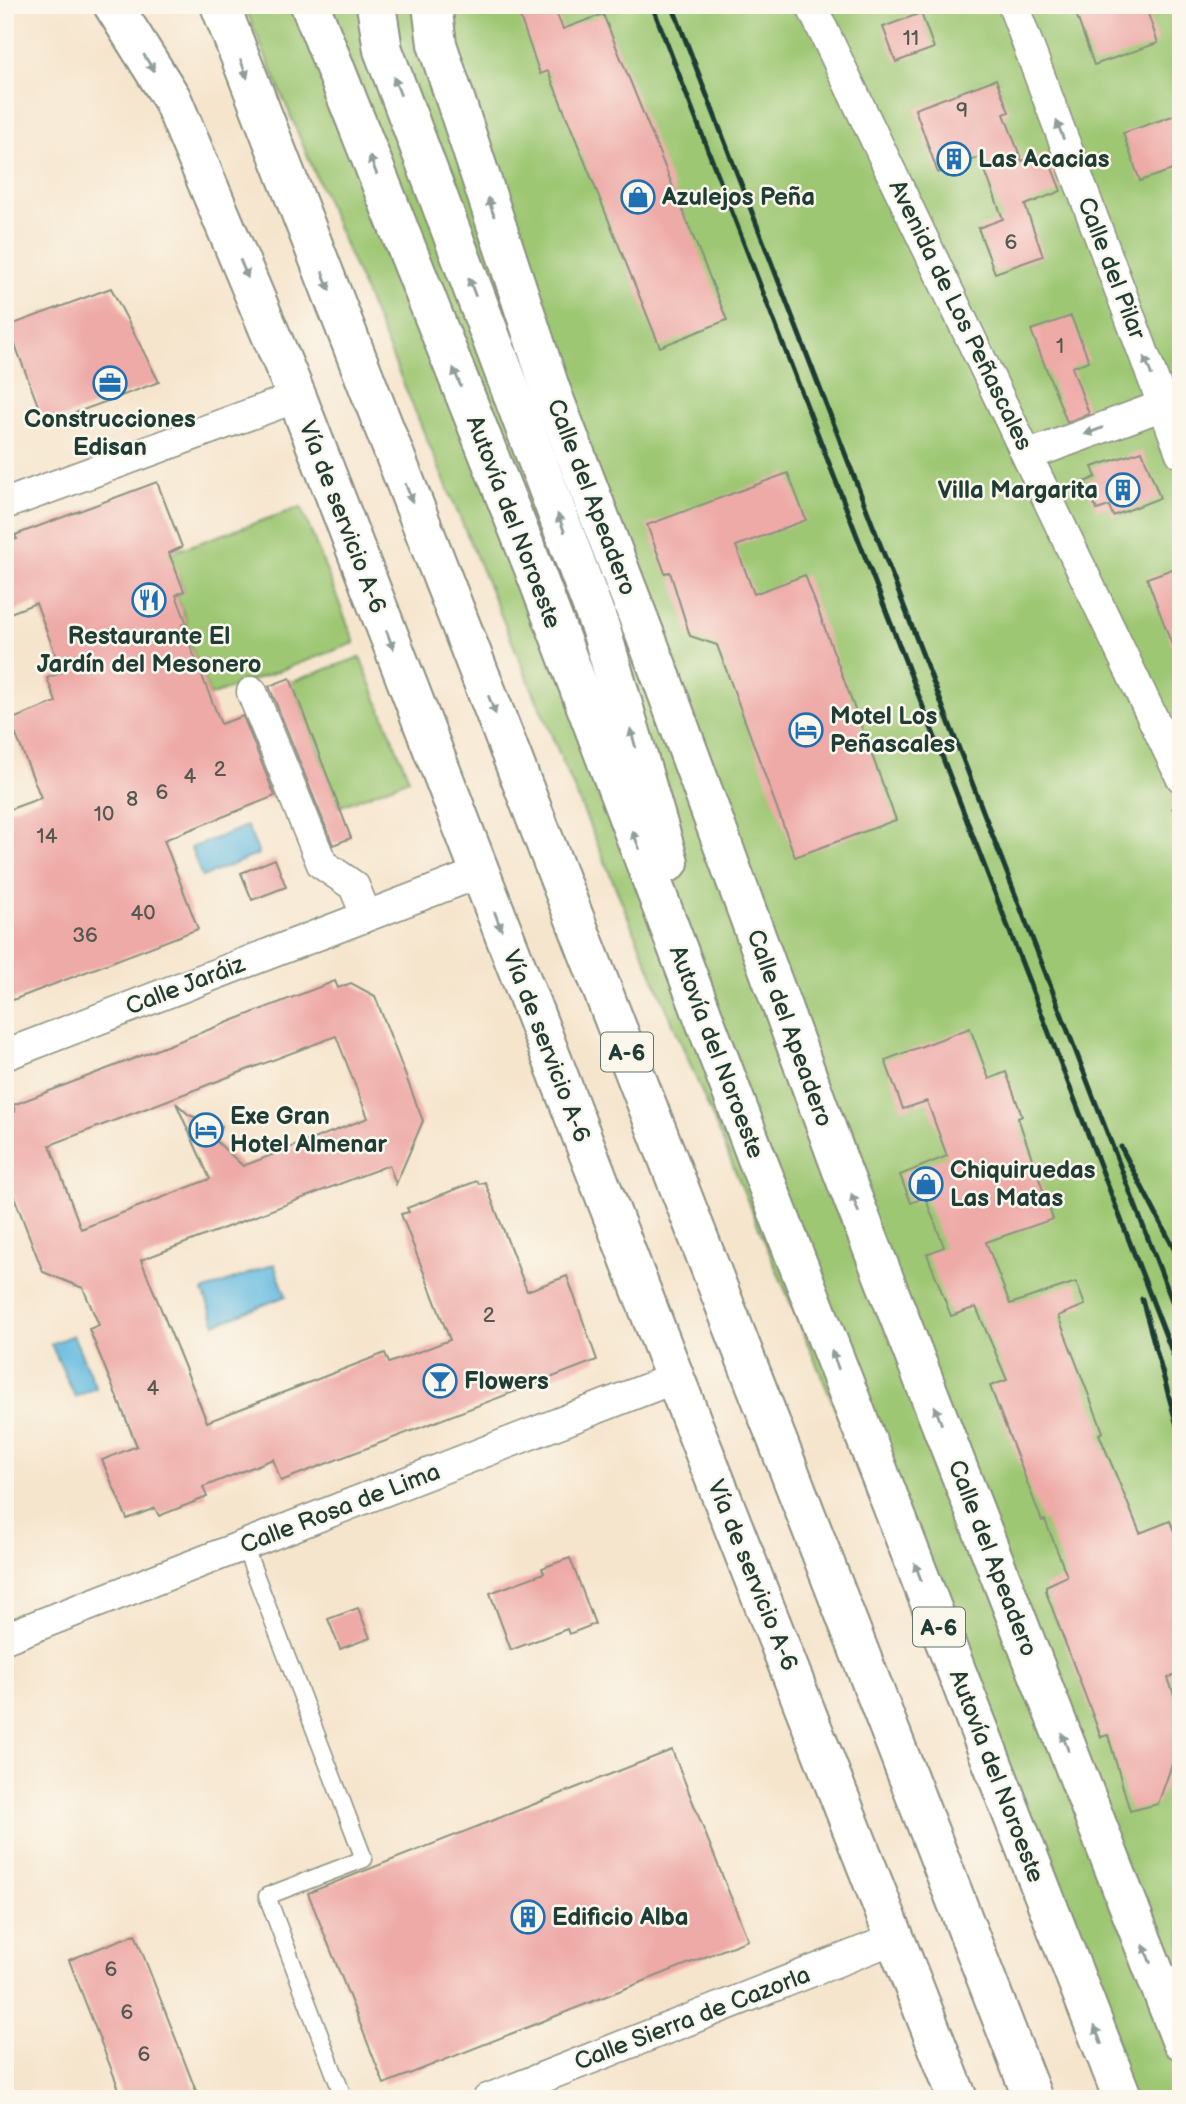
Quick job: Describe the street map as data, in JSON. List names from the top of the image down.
{
  "streets": {
    "main road": [
      "Calle del Apeadero",
      "Vía de servicio A-6",
      "Autovía del Noroeste",
      "A-6"
    ],
    "street": [
      "Calle del Pilar",
      "Avenida de Los Peñascales",
      "Calle Jaráiz",
      "Calle Rosa de Lima",
      "Calle Sierra de Cazorla"
    ]
  },
  "crossings": [
    ["Vía de servicio A-6", "Calle Jaráiz"],
    ["Vía de servicio A-6", "Calle Rosa de Lima"],
    ["Vía de servicio A-6", "Calle Sierra de Cazorla"]
  ],
  "one_way": ["Calle del Pilar"],
  "places": {
    "building": ["Las Acacias", "Villa Margarita", "Edificio Alba"],
    "shop": ["Azulejos Peña", "Chiquiruedas Las Matas"],
    "office": ["Construcciones Edisan"],
    "restaurant": ["Restaurante El Jardín del Mesonero"],
    "hotel": ["Motel Los Peñascales", "Exe Gran Hotel Almenar"],
    "bar": ["Flowers"]
  },
  "house_numbers": [
    "11",
    "9",
    "6",
    "1",
    "2",
    "4",
    "6",
    "8",
    "10",
    "14",
    "40",
    "36",
    "2",
    "4",
    "6",
    "6",
    "6"
  ]
}
